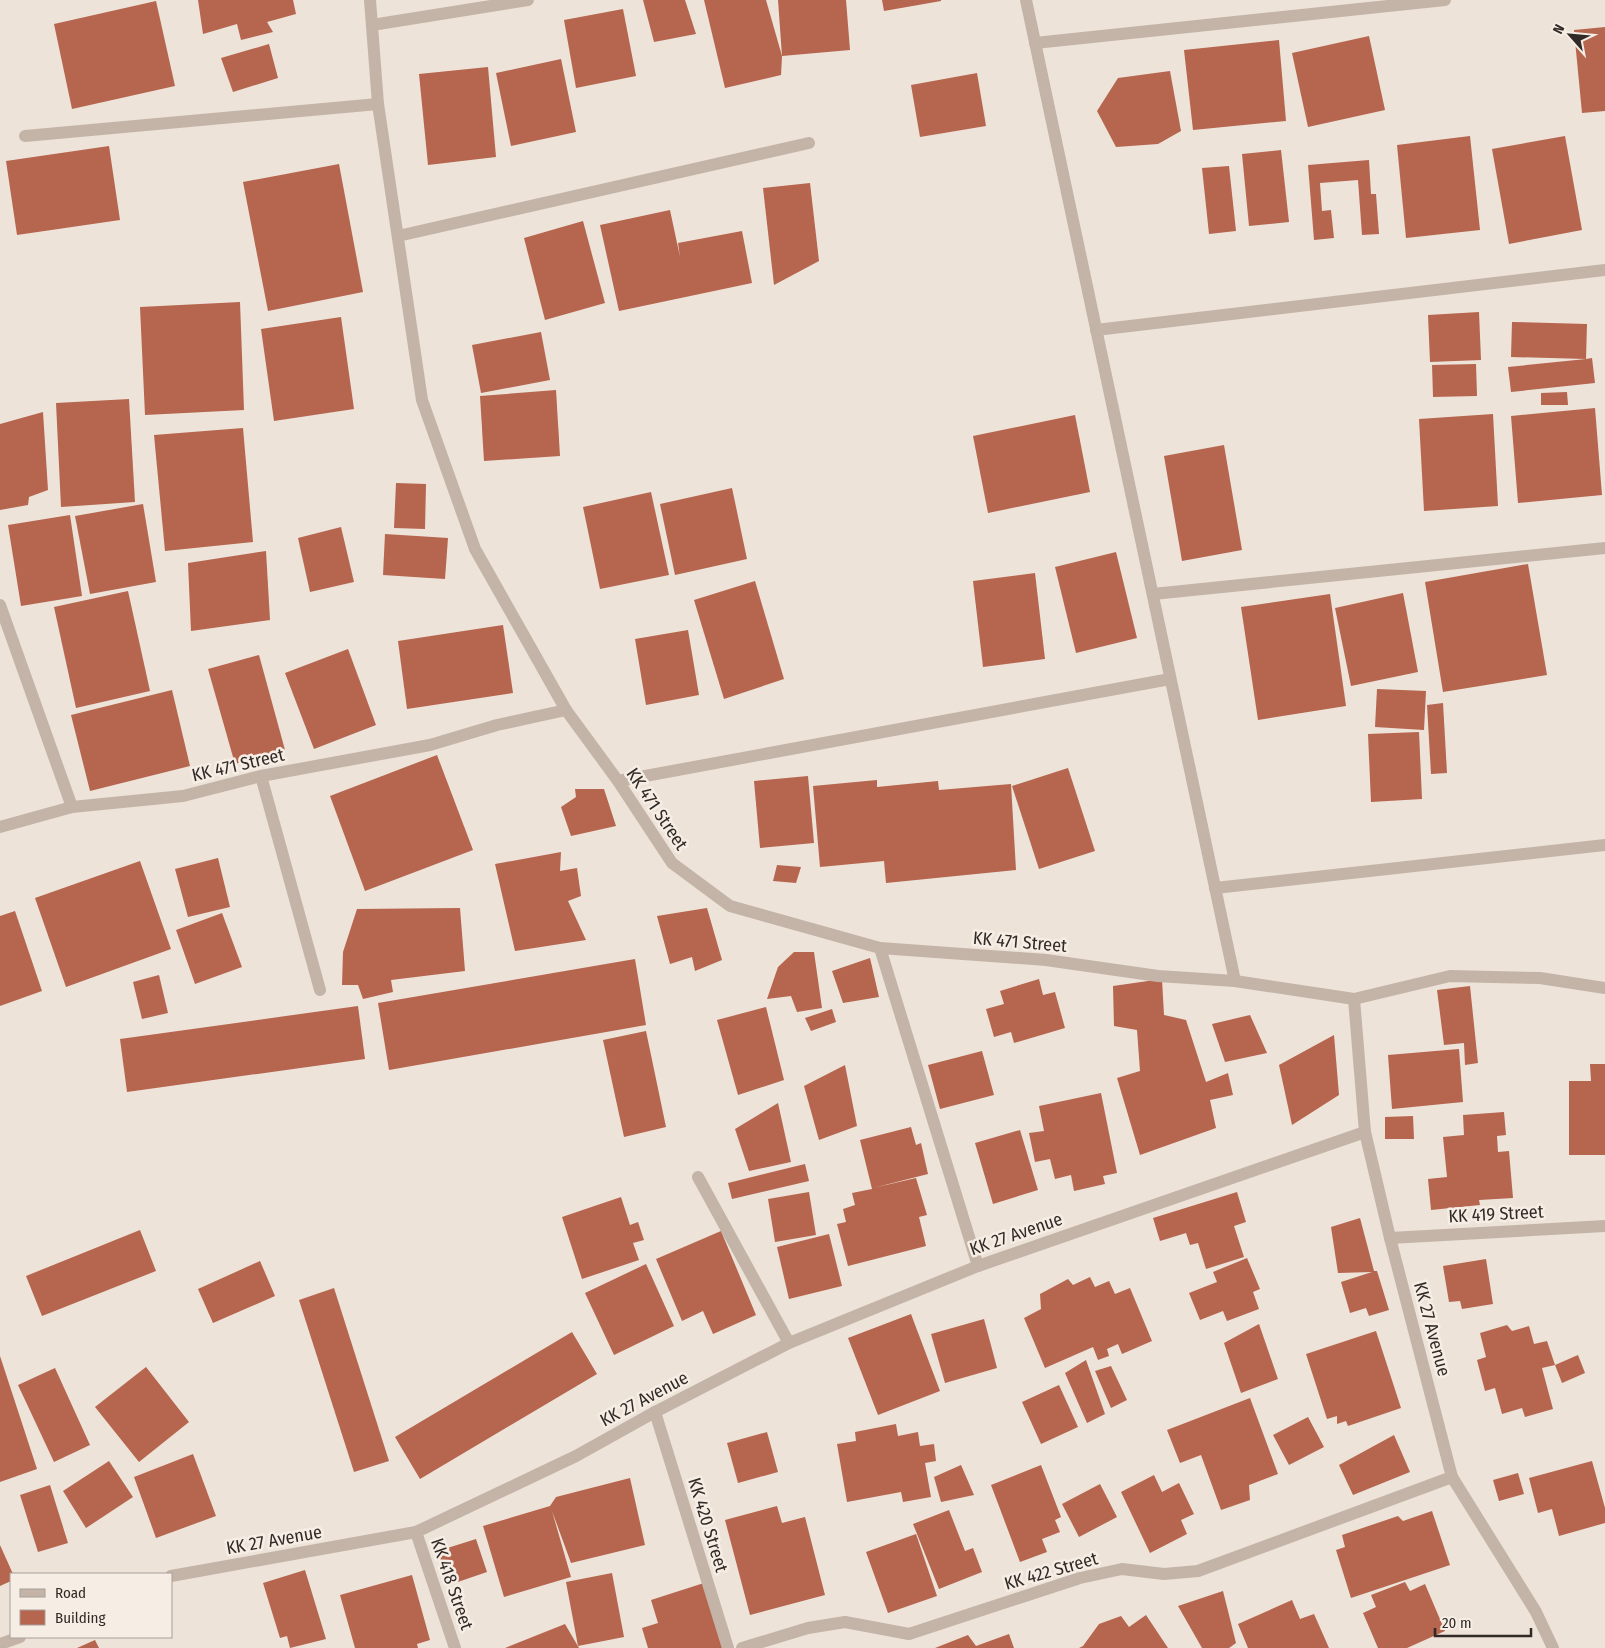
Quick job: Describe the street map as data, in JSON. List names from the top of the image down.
{
  "streets": {
    "street": [
      "KK 471 Street",
      "KK 419 Street",
      "KK 27 Avenue",
      "KK 420 Street",
      "KK 422 Street",
      "KK 418 Street"
    ]
  },
  "crossings": [
    ["KK 419 Street", "KK 27 Avenue"],
    ["KK 27 Avenue", "KK 420 Street"],
    ["KK 27 Avenue", "KK 422 Street"],
    ["KK 27 Avenue", "KK 418 Street"]
  ],
  "legend": ["Road", "Building"],
  "scale_bar": "20 m",
  "north": "top left"
}
